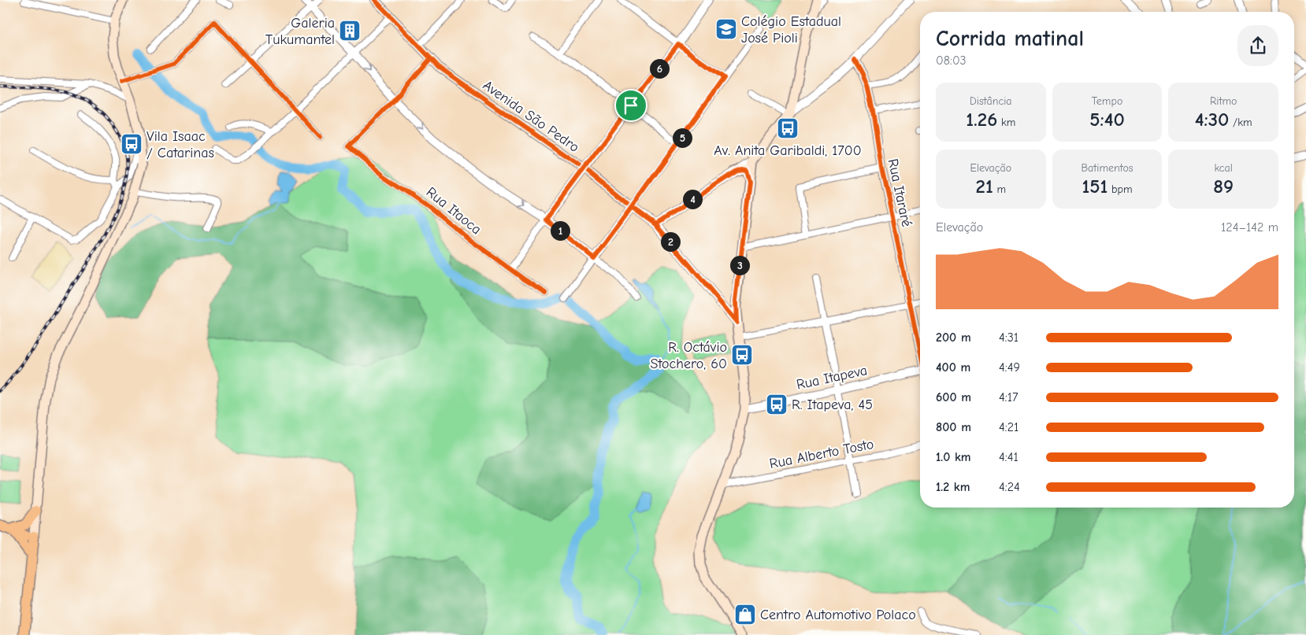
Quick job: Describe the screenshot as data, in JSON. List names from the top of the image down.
{
  "streets": {
    "street": [
      "Avenida São Pedro",
      "Rua Itararé",
      "Rua Itaoca",
      "Rua Itapeva",
      "Rua Alberto Tosto"
    ]
  },
  "places": {
    "school or university": ["Colégio Estadual José Pioli"],
    "building": ["Galeria Tukumantel"],
    "bus stop": [
      "Av. Anita Garibaldi, 1700",
      "Vila Isaac / Catarinas",
      "R. Octávio Stochero, 60",
      "R. Itapeva, 45"
    ],
    "shop": ["Centro Automotivo Polaco"]
  },
  "page": {
    "heading": ["Corrida matinal", "08:03"],
    "pins": [
      "6",
      "5",
      "4",
      "1",
      "2",
      "3"
    ],
    "stats": [
      ["Distância", "1.26 km"],
      ["Tempo", "5:40"],
      ["Ritmo", "4:30 /km"],
      ["Elevação", "21 m"],
      ["Batimentos", "151 bpm"],
      ["kcal", "89"]
    ],
    "chart": ["Elevação", "124–142 m"],
    "list": [
      {
        "name": "200 m",
        "note": "4:31"
      },
      {
        "name": "400 m",
        "note": "4:49"
      },
      {
        "name": "600 m",
        "note": "4:17"
      },
      {
        "name": "800 m",
        "note": "4:21"
      },
      {
        "name": "1.0 km",
        "note": "4:41"
      },
      {
        "name": "1.2 km",
        "note": "4:24"
      }
    ]
  }
}
